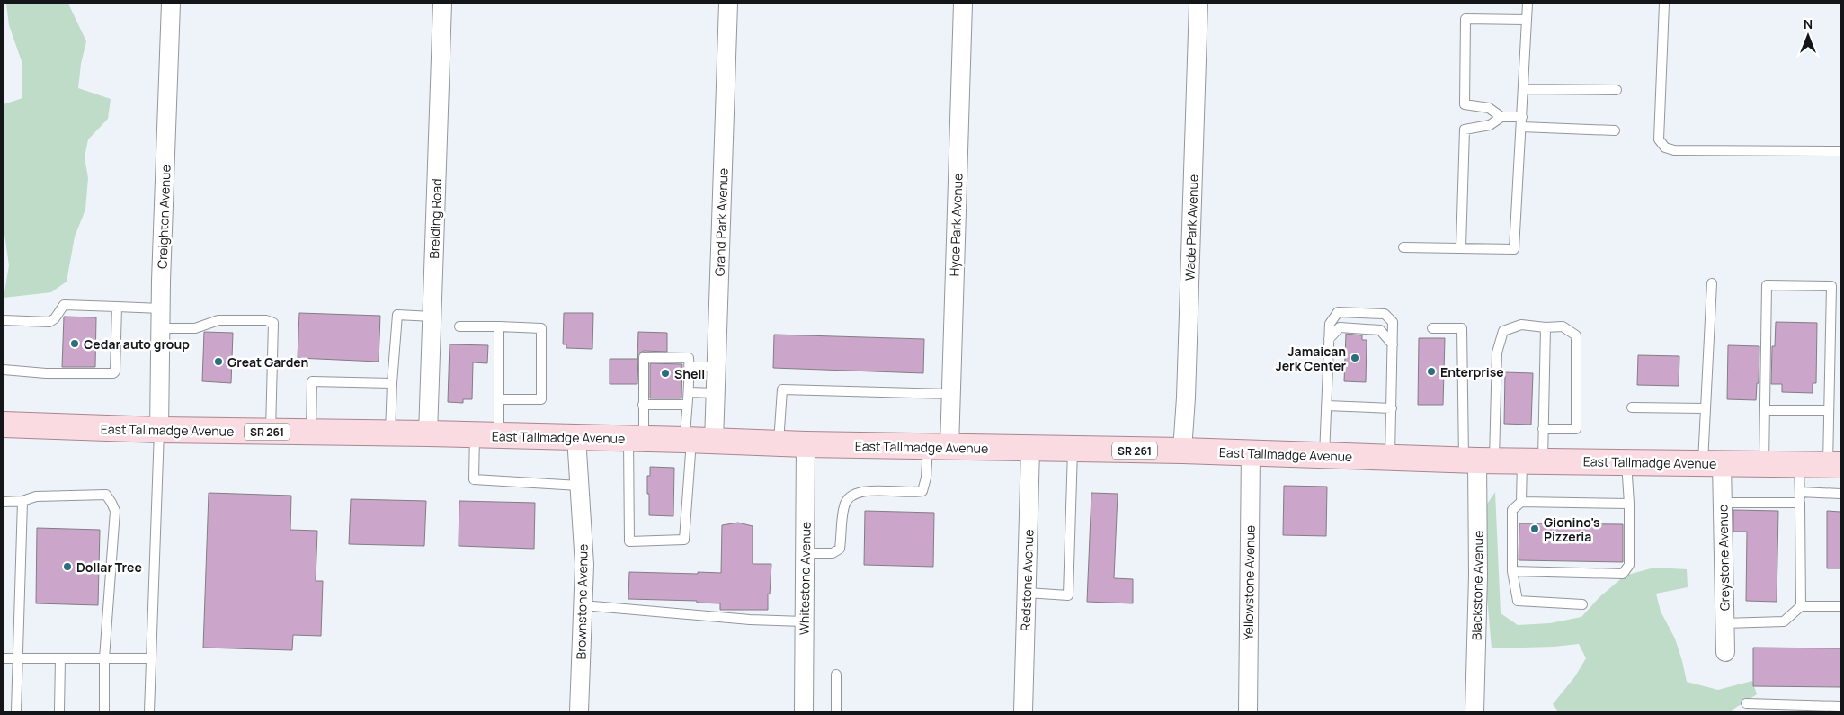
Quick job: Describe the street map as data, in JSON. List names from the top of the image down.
{
  "streets": {
    "main road": ["East Tallmadge Avenue", "SR 261"],
    "street": [
      "Creighton Avenue",
      "Breiding Road",
      "Grand Park Avenue",
      "Hyde Park Avenue",
      "Wade Park Avenue",
      "Greystone Avenue",
      "Whitestone Avenue",
      "Redstone Avenue",
      "Yellowstone Avenue",
      "Blackstone Avenue",
      "Brownstone Avenue"
    ]
  },
  "crossings": [
    ["Creighton Avenue", "East Tallmadge Avenue"],
    ["Breiding Road", "East Tallmadge Avenue"],
    ["Grand Park Avenue", "East Tallmadge Avenue"],
    ["Hyde Park Avenue", "East Tallmadge Avenue"],
    ["Wade Park Avenue", "East Tallmadge Avenue"],
    ["East Tallmadge Avenue", "Greystone Avenue"],
    ["East Tallmadge Avenue", "Whitestone Avenue"],
    ["East Tallmadge Avenue", "Redstone Avenue"],
    ["East Tallmadge Avenue", "Yellowstone Avenue"],
    ["East Tallmadge Avenue", "Blackstone Avenue"],
    ["East Tallmadge Avenue", "Brownstone Avenue"]
  ],
  "places": [
    "Cedar auto group",
    "Jamaican Jerk Center",
    "Great Garden",
    "Enterprise",
    "Shell",
    "Gionino's Pizzeria",
    "Dollar Tree"
  ],
  "north": "top"
}
